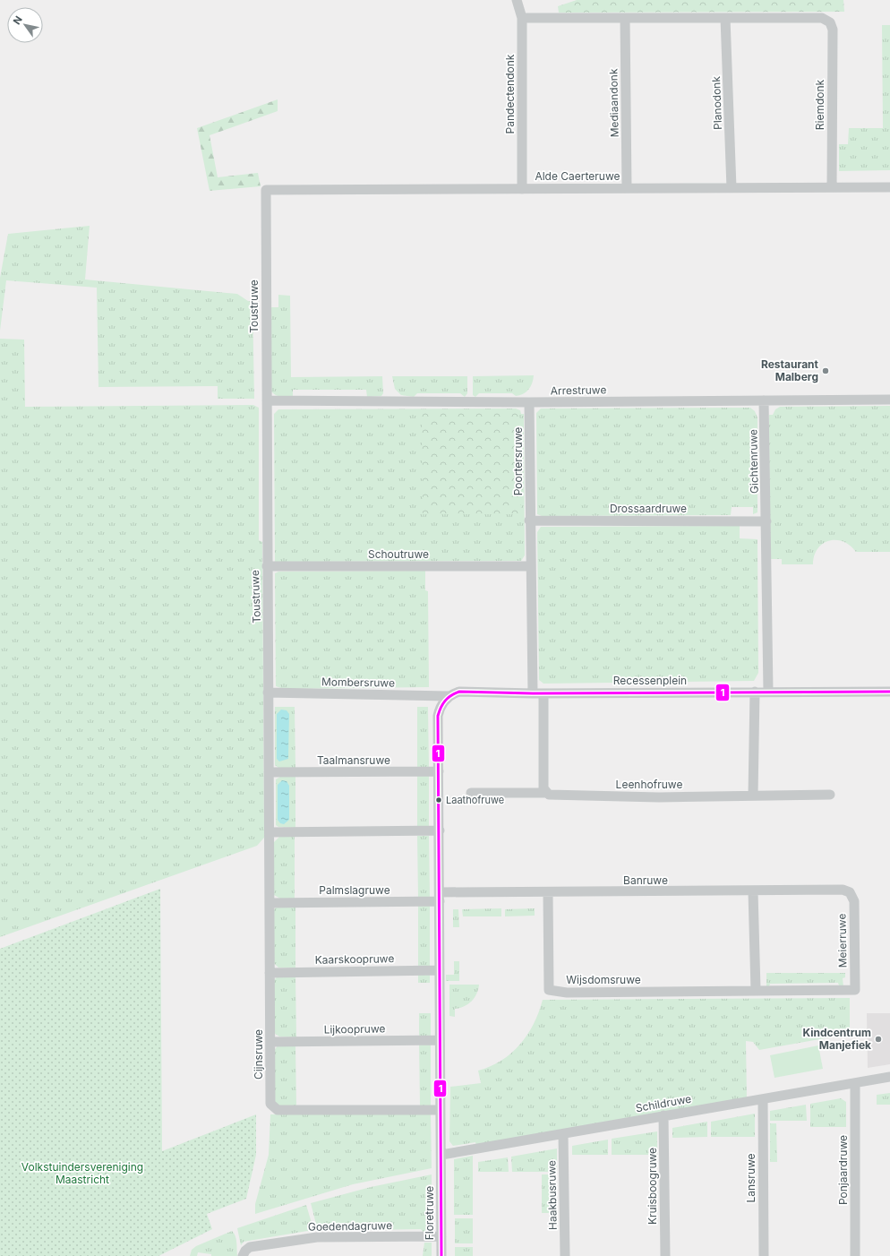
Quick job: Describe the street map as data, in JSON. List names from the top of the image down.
{
  "streets": {
    "street": [
      "Pandectendonk",
      "Mediaandonk",
      "Planodonk",
      "Riemdonk",
      "Alde Caerteruwe",
      "Toustruwe",
      "Arrestruwe",
      "Poortersruwe",
      "Gichtenruwe",
      "Drossaardruwe",
      "Schoutruwe",
      "Recessenplein",
      "Mombersruwe",
      "Taalmansruwe",
      "Leenhofruwe",
      "Banruwe",
      "Palmslagruwe",
      "Meierruwe",
      "Kaarskoopruwe",
      "Wijsdomsruwe",
      "Lijkoopruwe",
      "Cijnsruwe",
      "Schildruwe",
      "Ponjaardruwe",
      "Lansruwe",
      "Kruisboogruwe",
      "Haakbusruwe",
      "Floretruwe",
      "Goedendagruwe"
    ]
  },
  "crossings": [
    ["Pandectendonk", "Alde Caerteruwe"],
    ["Mediaandonk", "Alde Caerteruwe"],
    ["Planodonk", "Riemdonk"],
    ["Planodonk", "Alde Caerteruwe"],
    ["Riemdonk", "Alde Caerteruwe"],
    ["Alde Caerteruwe", "Toustruwe"],
    ["Toustruwe", "Arrestruwe"],
    ["Toustruwe", "Schoutruwe"],
    ["Toustruwe", "Mombersruwe"],
    ["Toustruwe", "Taalmansruwe"],
    ["Toustruwe", "Cijnsruwe"],
    ["Arrestruwe", "Poortersruwe"],
    ["Arrestruwe", "Gichtenruwe"],
    ["Poortersruwe", "Drossaardruwe"],
    ["Gichtenruwe", "Drossaardruwe"],
    ["Recessenplein", "Mombersruwe"],
    ["Banruwe", "Palmslagruwe"],
    ["Banruwe", "Meierruwe"],
    ["Banruwe", "Wijsdomsruwe"],
    ["Palmslagruwe", "Cijnsruwe"],
    ["Meierruwe", "Wijsdomsruwe"],
    ["Kaarskoopruwe", "Cijnsruwe"],
    ["Lijkoopruwe", "Cijnsruwe"],
    ["Schildruwe", "Ponjaardruwe"],
    ["Schildruwe", "Lansruwe"],
    ["Schildruwe", "Kruisboogruwe"],
    ["Schildruwe", "Haakbusruwe"],
    ["Schildruwe", "Floretruwe"],
    ["Floretruwe", "Goedendagruwe"]
  ],
  "parks": ["Volkstuindersvereniging Maastricht"],
  "places": ["Restaurant Malberg", "Laathofruwe", "Kindcentrum Manjefiek"],
  "lines": ["transit line 1"],
  "north": "top left"
}
